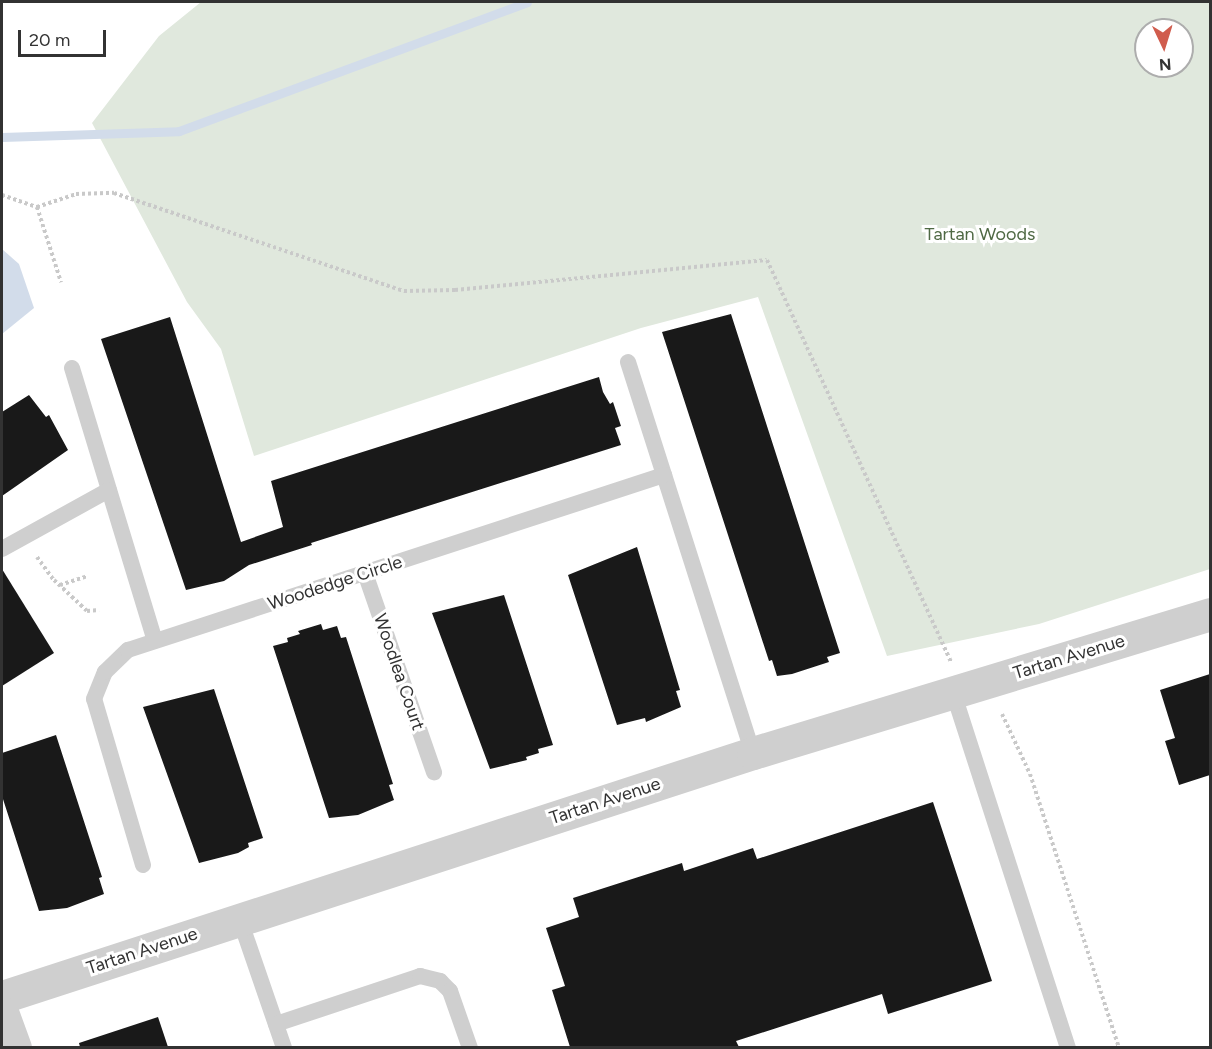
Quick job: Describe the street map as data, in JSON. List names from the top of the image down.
{
  "streets": {
    "street": ["Tartan Avenue"],
    "lane": ["Woodedge Circle", "Woodlea Court"]
  },
  "crossings": [
    ["Woodedge Circle", "Woodlea Court"]
  ],
  "parks": ["Tartan Woods"],
  "scale_bar": "20 m",
  "north": "bottom"
}
